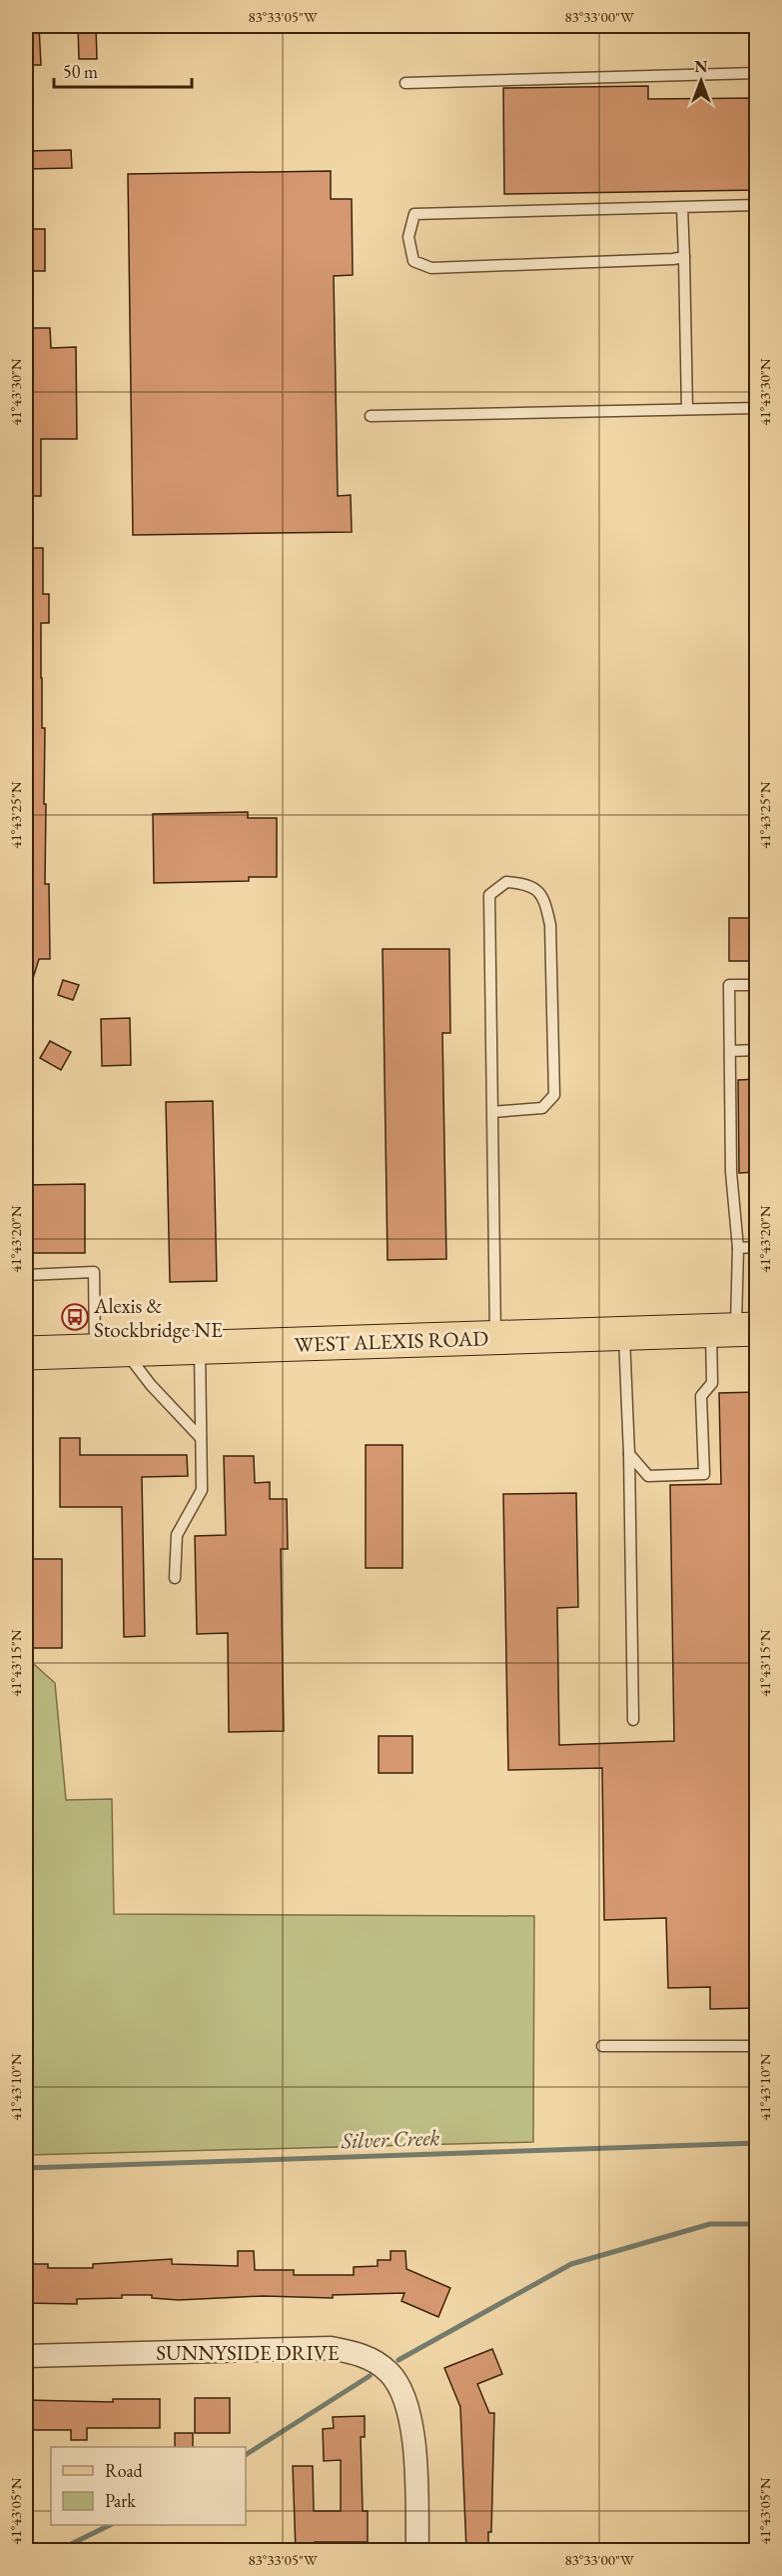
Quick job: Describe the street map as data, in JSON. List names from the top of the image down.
{
  "streets": {
    "main road": ["WEST ALEXIS ROAD"],
    "street": ["SUNNYSIDE DRIVE"]
  },
  "water": ["Silver Creek"],
  "places": {
    "bus stop": ["Alexis & Stockbridge NE"]
  },
  "legend": ["Road", "Park"],
  "scale_bar": "50 m",
  "north": "top",
  "coordinates": [
    "83°33'05\"W",
    "83°33'00\"W",
    "41°43'30\"N",
    "41°43'25\"N",
    "41°43'20\"N",
    "41°43'15\"N",
    "41°43'10\"N",
    "41°43'05\"N"
  ]
}
